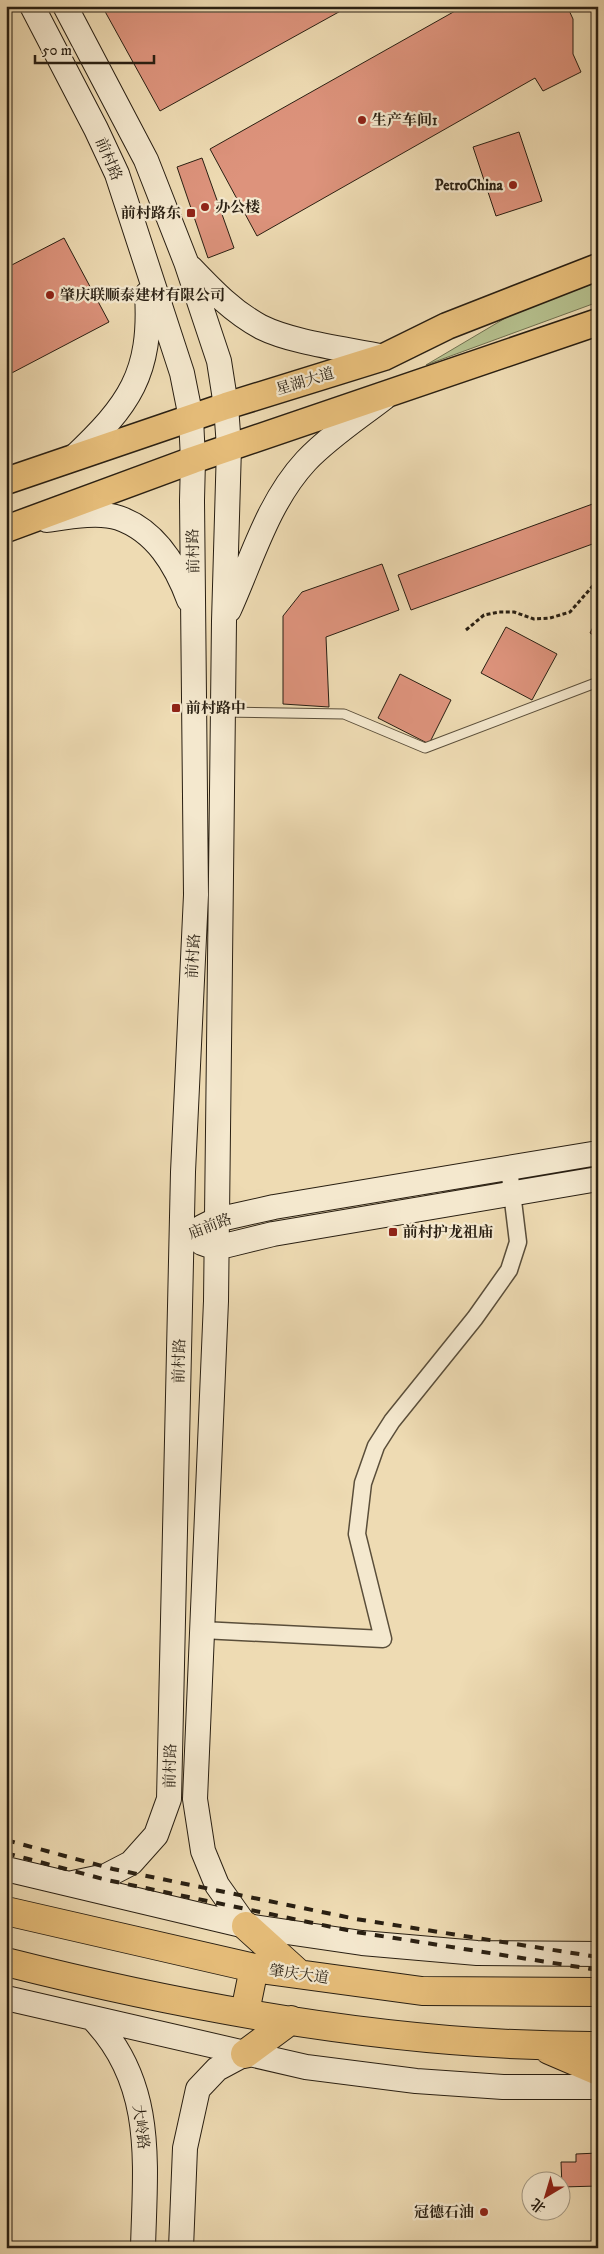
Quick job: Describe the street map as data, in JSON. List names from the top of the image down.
{
  "streets": {
    "highway": ["肇庆大道"],
    "main road": ["星湖大道"],
    "street": ["前村路", "庙前路", "大岭路"]
  },
  "crossings": [
    ["前村路", "星湖大道"],
    ["前村路", "庙前路"]
  ],
  "places": {
    "other": [
      "生产车间1",
      "PetroChina",
      "办公楼",
      "肇庆联顺泰建材有限公司",
      "冠德石油"
    ],
    "transit": ["前村路东", "前村路中", "前村护龙祖庙"]
  },
  "scale_bar": "50 m",
  "north": "bottom left"
}
